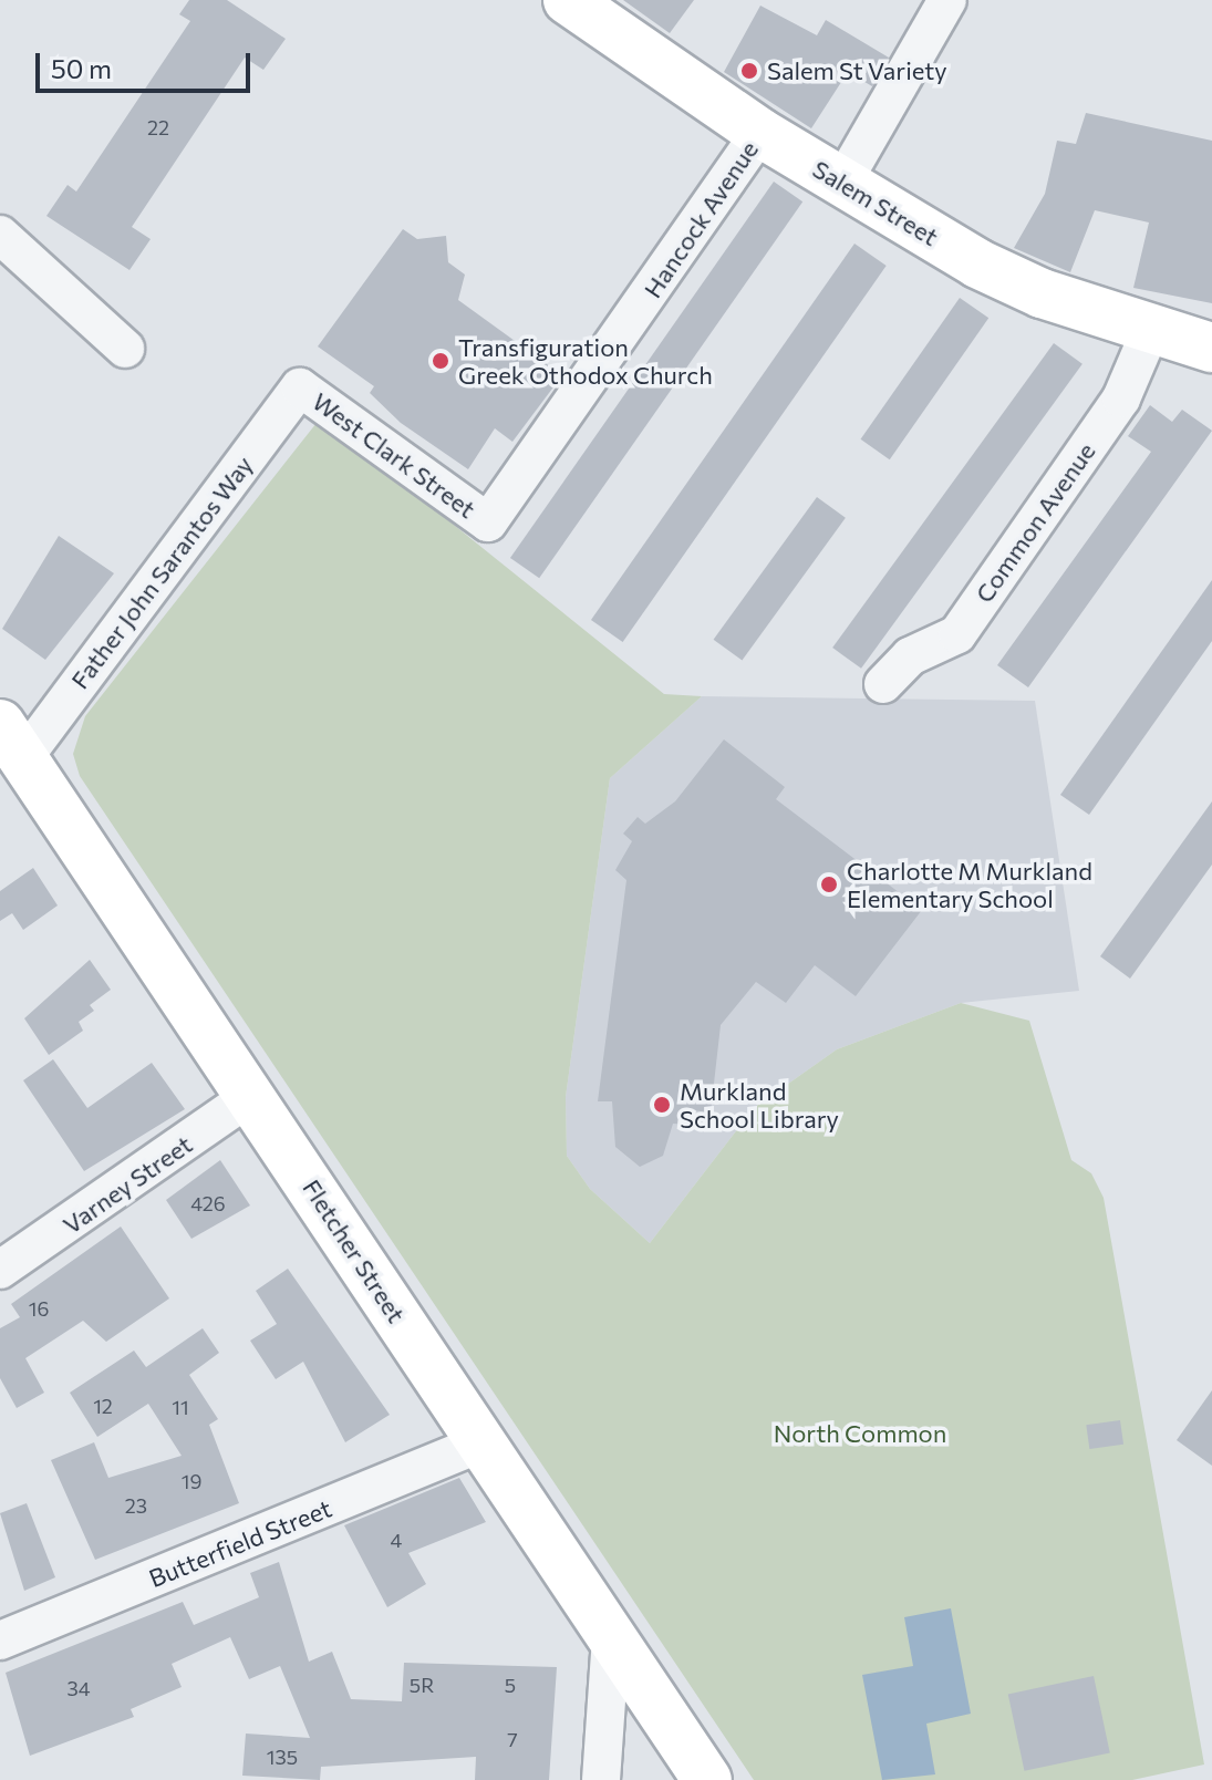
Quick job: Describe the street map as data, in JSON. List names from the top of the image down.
{
  "streets": {
    "main road": ["Salem Street", "Fletcher Street"],
    "street": [
      "Hancock Avenue",
      "West Clark Street",
      "Common Avenue",
      "Father John Sarantos Way",
      "Varney Street",
      "Butterfield Street"
    ]
  },
  "crossings": [
    ["Salem Street", "Hancock Avenue"],
    ["Salem Street", "Common Avenue"],
    ["Hancock Avenue", "West Clark Street"],
    ["West Clark Street", "Father John Sarantos Way"],
    ["Father John Sarantos Way", "Fletcher Street"],
    ["Varney Street", "Fletcher Street"],
    ["Fletcher Street", "Butterfield Street"]
  ],
  "parks": ["North Common"],
  "places": [
    "Salem St Variety",
    "Transfiguration Greek Othodox Church",
    "Charlotte M Murkland Elementary School",
    "Murkland School Library"
  ],
  "house_numbers": [
    "22",
    "426",
    "16",
    "12",
    "11",
    "19",
    "23",
    "4",
    "5R",
    "5",
    "34",
    "7",
    "135"
  ],
  "scale_bar": "50 m"
}
